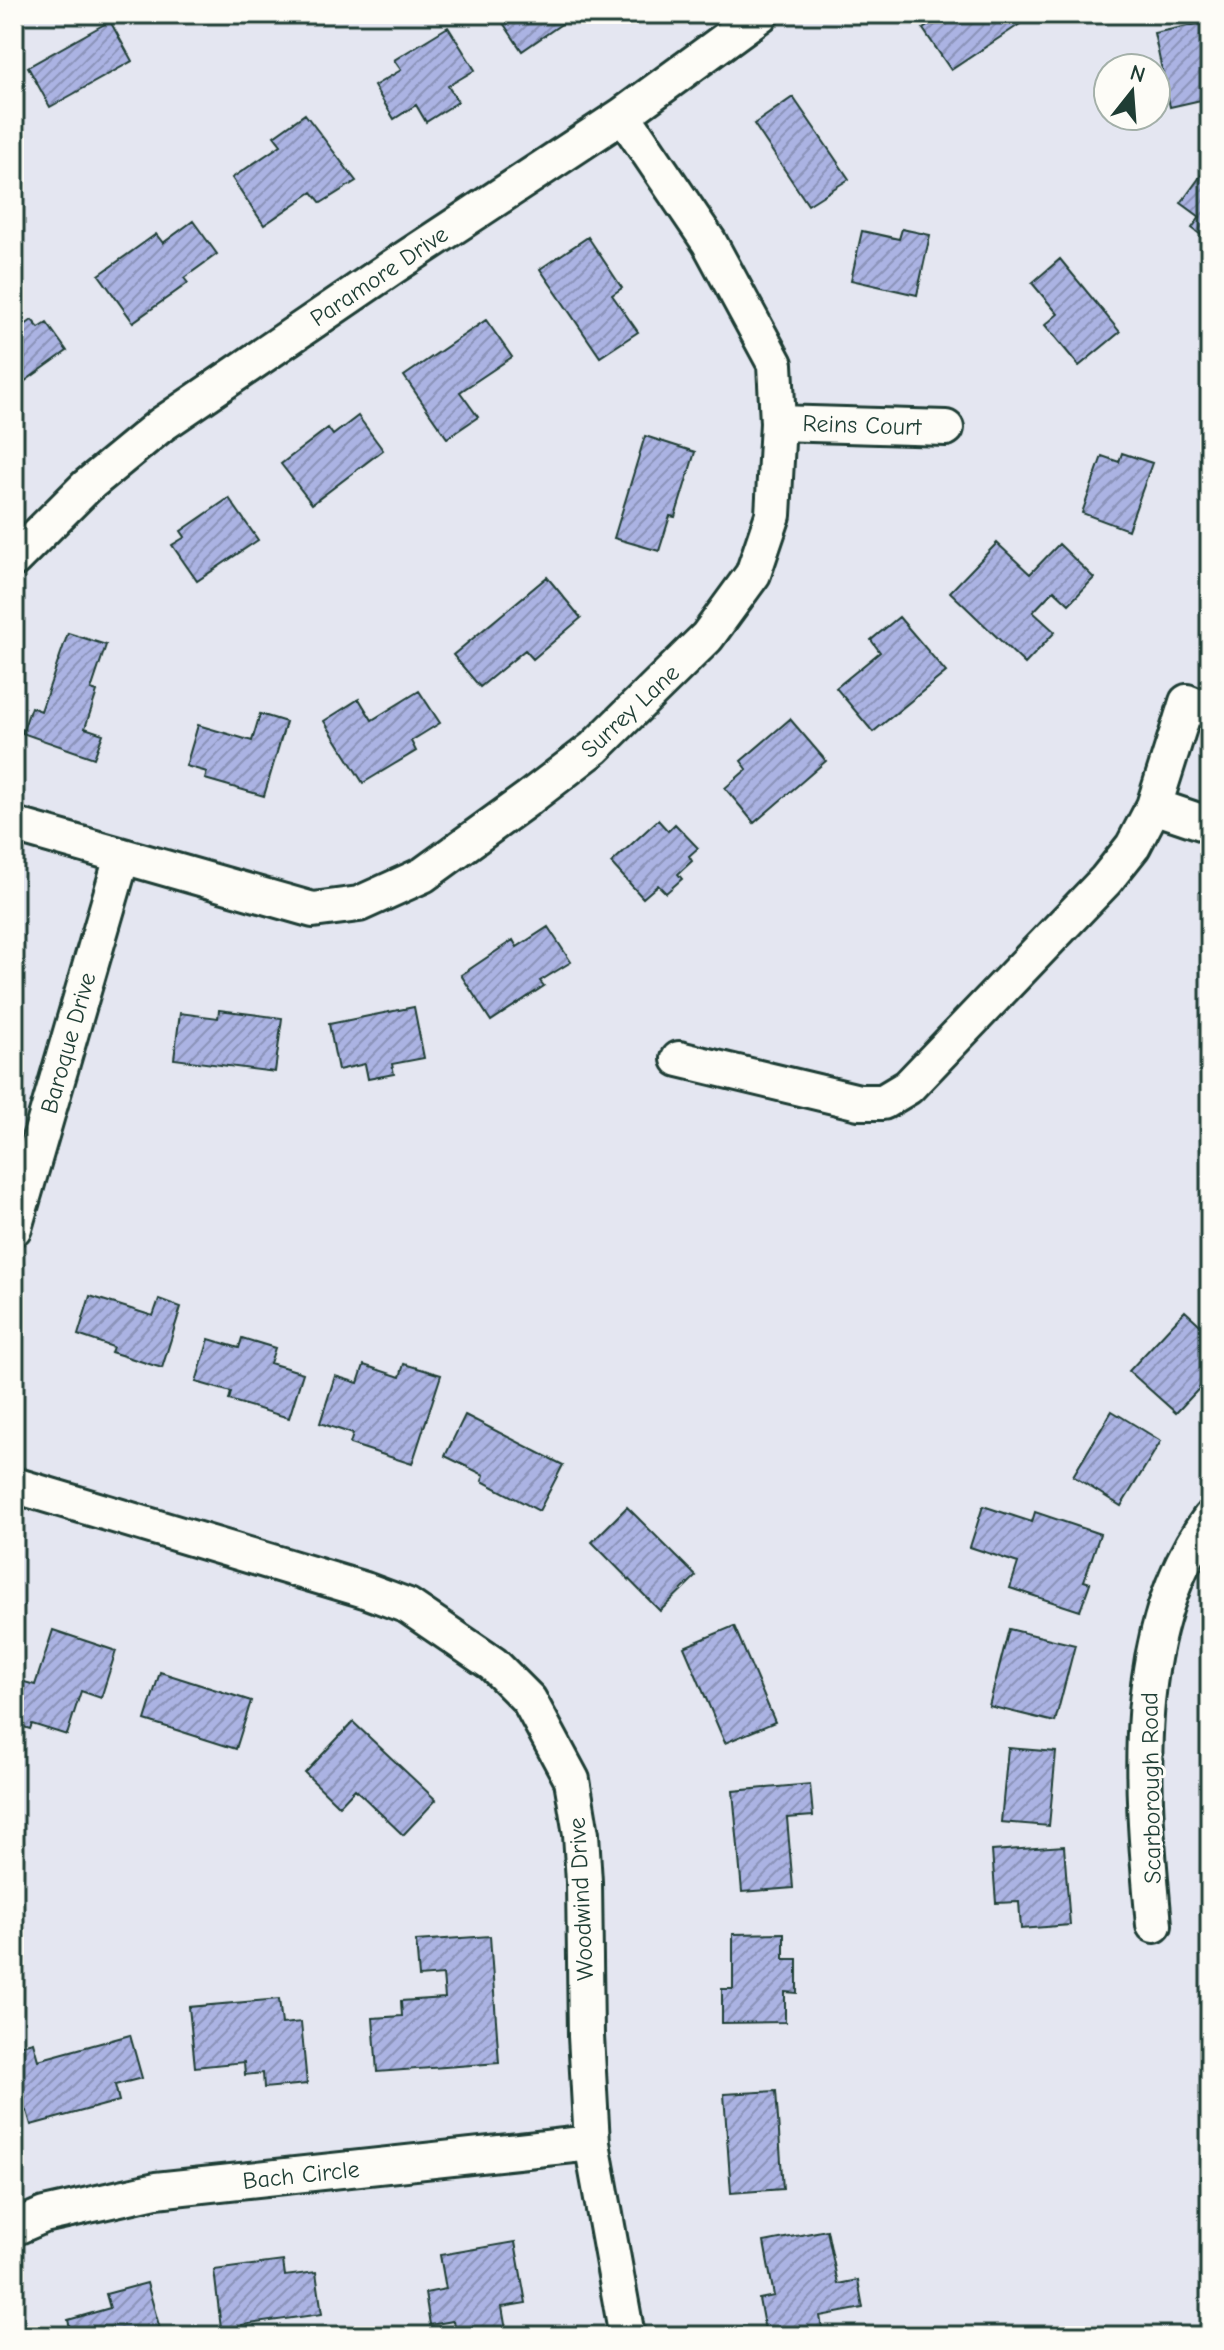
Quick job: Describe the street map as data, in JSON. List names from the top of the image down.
{
  "streets": {
    "street": [
      "Paramore Drive",
      "Reins Court",
      "Surrey Lane",
      "Baroque Drive",
      "Scarborough Road",
      "Woodwind Drive",
      "Bach Circle"
    ]
  },
  "crossings": [
    ["Paramore Drive", "Surrey Lane"],
    ["Reins Court", "Surrey Lane"],
    ["Surrey Lane", "Baroque Drive"],
    ["Woodwind Drive", "Bach Circle"]
  ],
  "north": "top"
}
